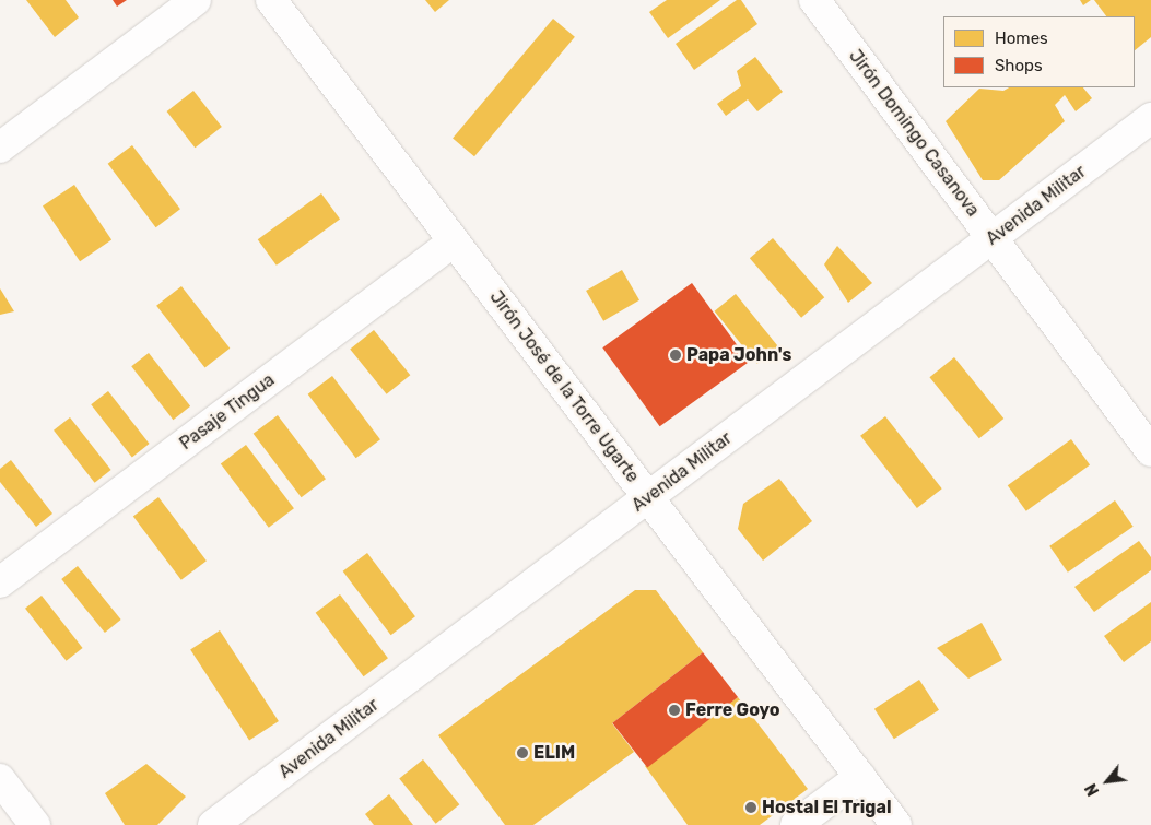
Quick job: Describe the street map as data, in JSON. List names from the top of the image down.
{
  "streets": {
    "street": [
      "Jirón Domingo Casanova",
      "Avenida Militar",
      "Jirón José de la Torre Ugarte",
      "Pasaje Tingua"
    ]
  },
  "crossings": [
    ["Jirón Domingo Casanova", "Avenida Militar"],
    ["Avenida Militar", "Jirón José de la Torre Ugarte"],
    ["Jirón José de la Torre Ugarte", "Pasaje Tingua"]
  ],
  "places": [
    "Papa John's",
    "Ferre Goyo",
    "ELIM",
    "Hostal El Trigal"
  ],
  "legend": ["Homes", "Shops"],
  "north": "bottom left"
}
